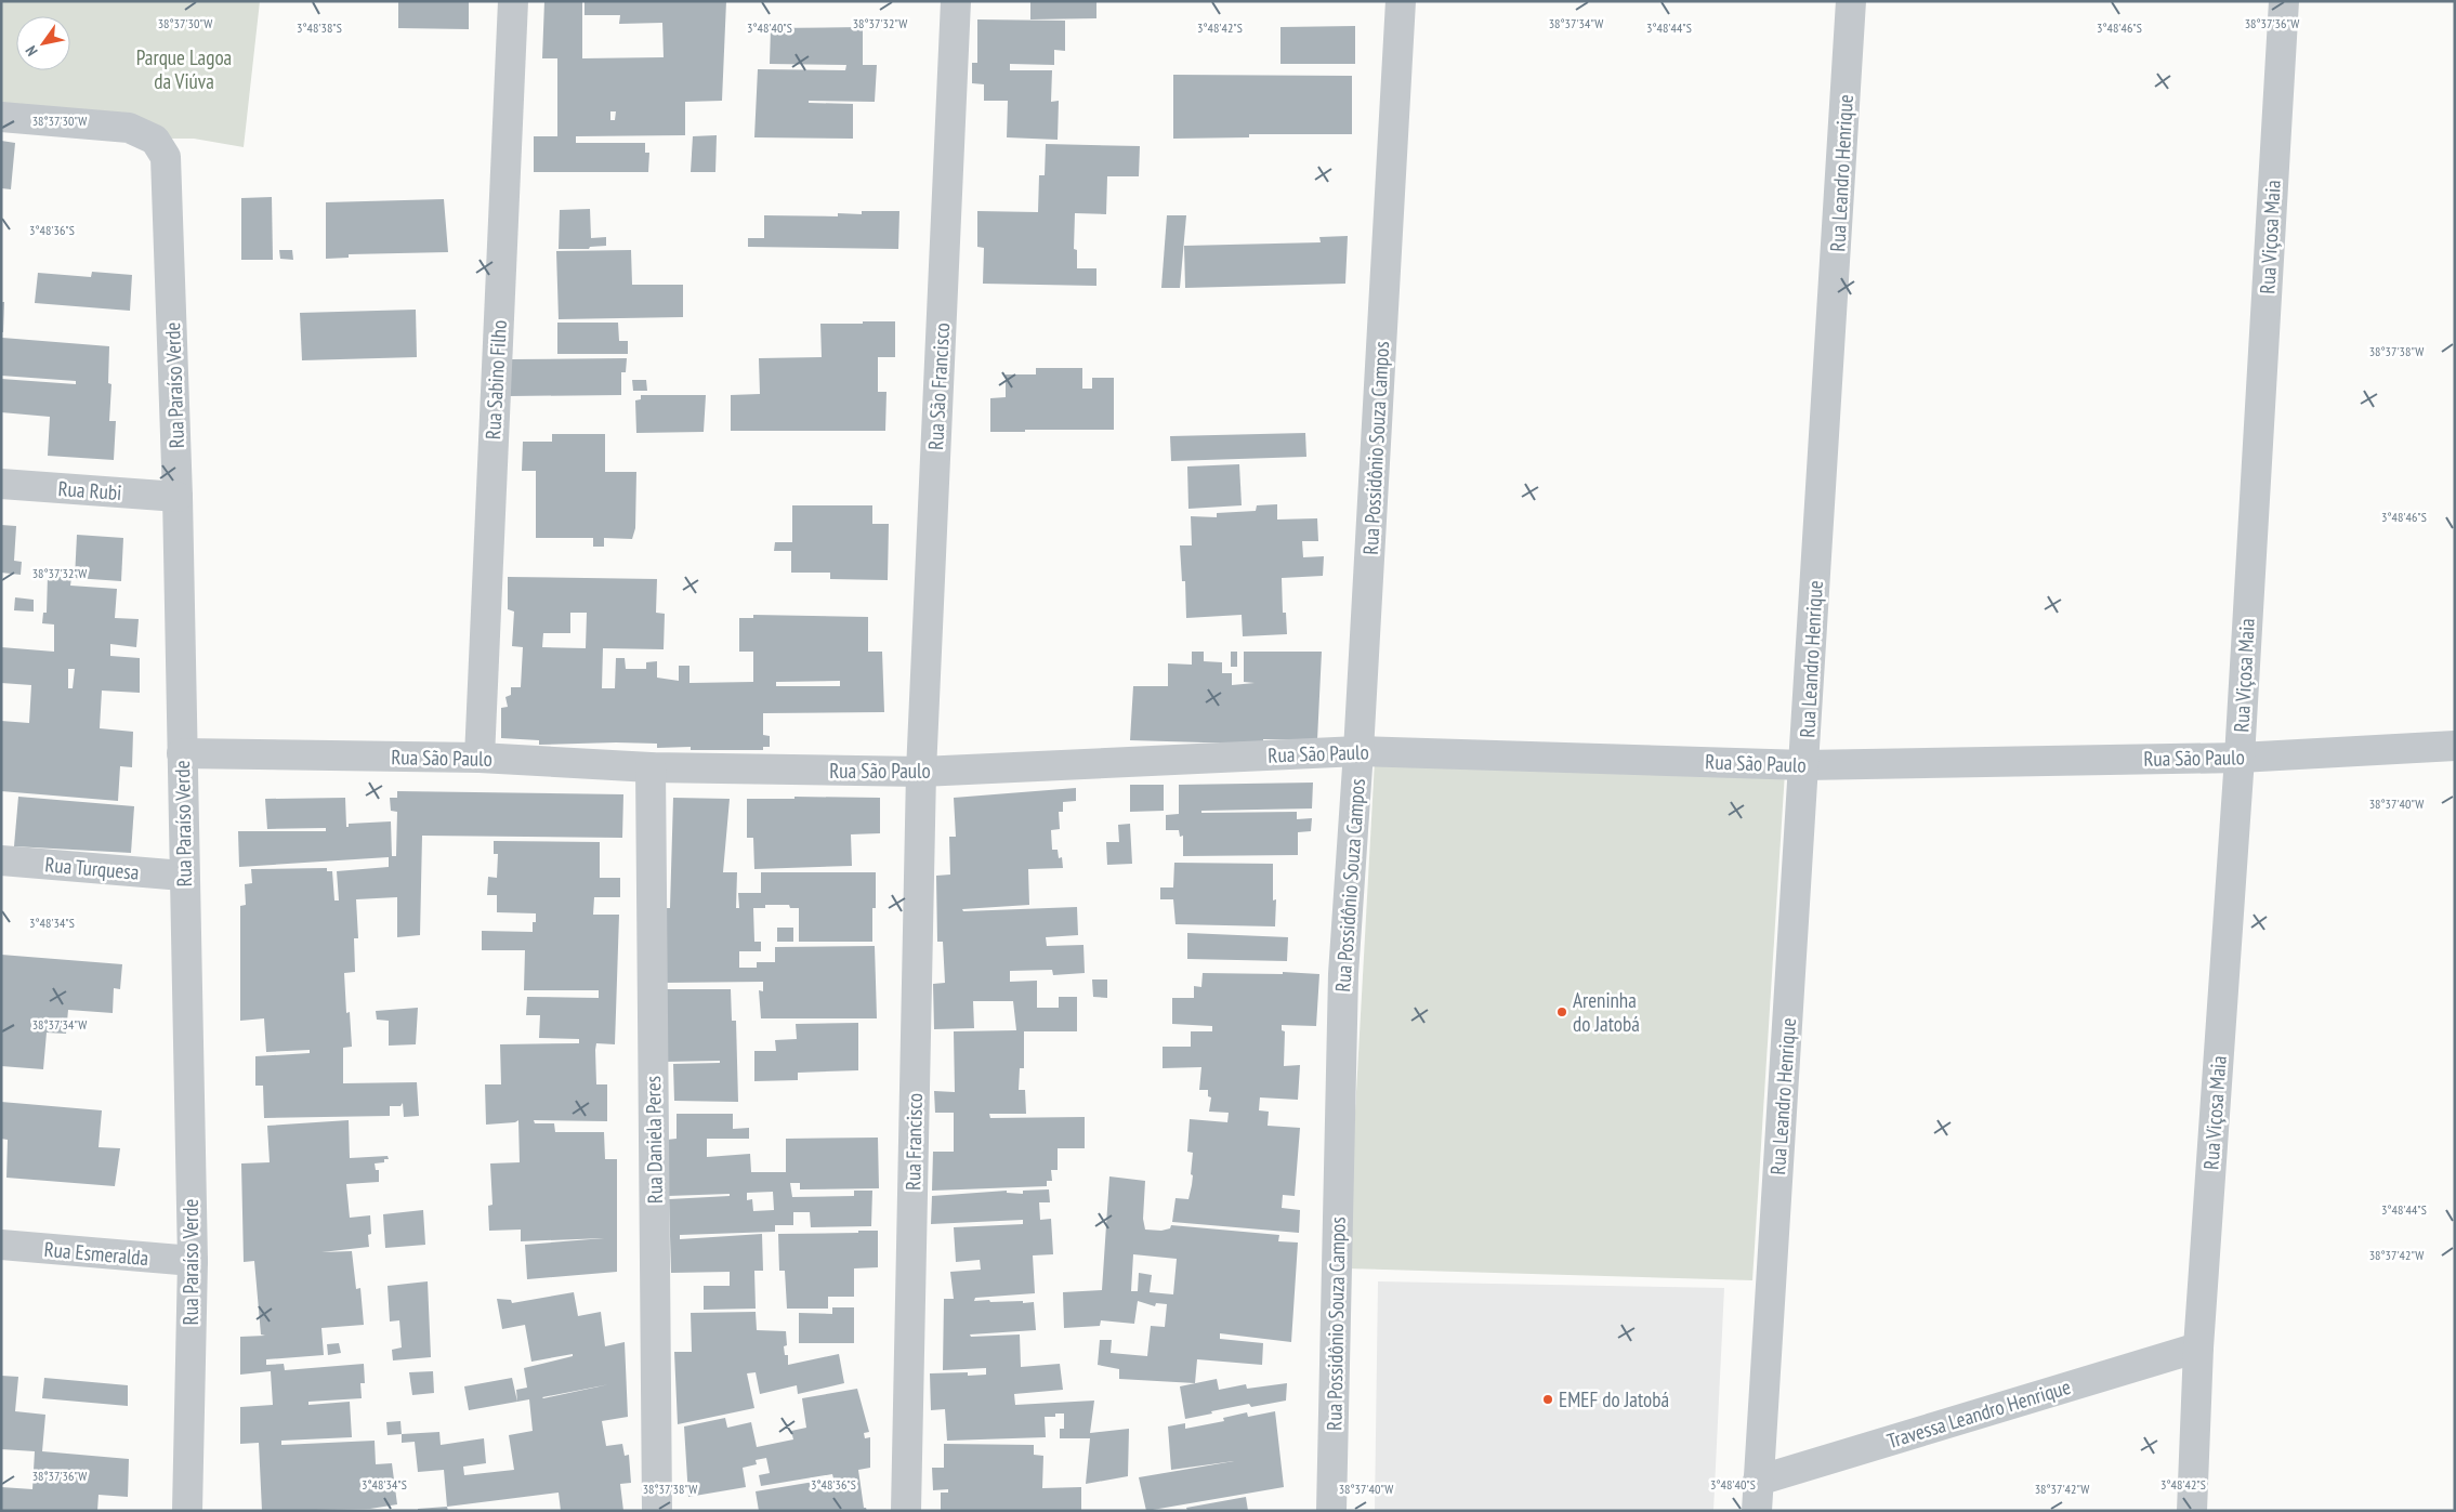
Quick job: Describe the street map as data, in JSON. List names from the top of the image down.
{
  "streets": {
    "street": [
      "Rua Leandro Henrique",
      "Rua Viçosa Maia",
      "Rua Sabino Filho",
      "Rua Paraíso Verde",
      "Rua São Francisco",
      "Rua Possidônio Souza Campos",
      "Rua Rubi",
      "Rua São Paulo",
      "Rua Turquesa",
      "Rua Daniela Peres",
      "Rua Francisco",
      "Rua Esmeralda",
      "Travessa Leandro Henrique"
    ]
  },
  "crossings": [
    ["Rua Leandro Henrique", "Rua São Paulo"],
    ["Rua Leandro Henrique", "Travessa Leandro Henrique"],
    ["Rua Viçosa Maia", "Rua São Paulo"],
    ["Rua Viçosa Maia", "Travessa Leandro Henrique"],
    ["Rua Sabino Filho", "Rua São Paulo"],
    ["Rua Paraíso Verde", "Rua Rubi"],
    ["Rua Paraíso Verde", "Rua São Paulo"],
    ["Rua Paraíso Verde", "Rua Turquesa"],
    ["Rua Paraíso Verde", "Rua Esmeralda"],
    ["Rua São Francisco", "Rua São Paulo"],
    ["Rua São Francisco", "Rua Francisco"],
    ["Rua Possidônio Souza Campos", "Rua São Paulo"],
    ["Rua São Paulo", "Rua Daniela Peres"],
    ["Rua São Paulo", "Rua Francisco"]
  ],
  "parks": ["Parque Lagoa da Viúva"],
  "places": ["Areninha do Jatobá", "EMEF do Jatobá"],
  "north": "bottom left",
  "coordinates": [
    "38°37'34\"W",
    "38°37'30\"W",
    "38°37'32\"W",
    "38°37'36\"W",
    "3°48'42\"S",
    "3°48'38\"S",
    "3°48'40\"S",
    "3°48'44\"S",
    "3°48'46\"S",
    "3°48'36\"S",
    "38°37'38\"W",
    "38°37'40\"W",
    "3°48'34\"S",
    "38°37'42\"W"
  ]
}
